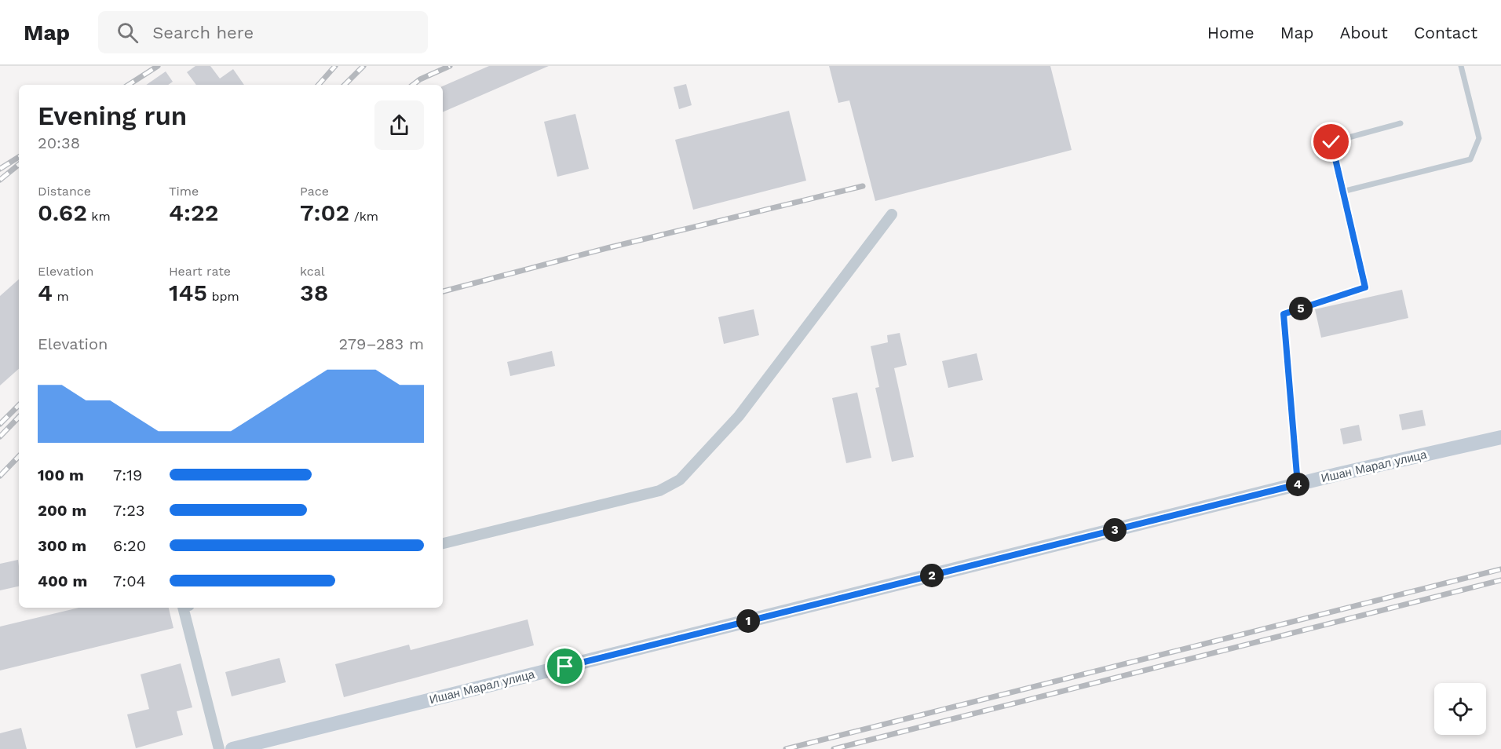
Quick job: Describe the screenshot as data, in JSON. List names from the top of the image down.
{
  "streets": {
    "main road": ["Ишан Марал улица"]
  },
  "page": {
    "header": "Map",
    "search": "Search here",
    "nav": [
      "Home",
      "Map",
      "About",
      "Contact"
    ],
    "heading": ["Evening run", "20:38"],
    "stats": [
      ["Distance", "0.62 km"],
      ["Time", "4:22"],
      ["Pace", "7:02 /km"],
      ["Elevation", "4 m"],
      ["Heart rate", "145 bpm"],
      ["kcal", "38"]
    ],
    "pins": [
      "5",
      "4",
      "3",
      "2",
      "1"
    ],
    "chart": ["Elevation", "279–283 m"],
    "list": [
      {
        "name": "100 m",
        "note": "7:19"
      },
      {
        "name": "200 m",
        "note": "7:23"
      },
      {
        "name": "300 m",
        "note": "6:20"
      },
      {
        "name": "400 m",
        "note": "7:04"
      }
    ]
  }
}
